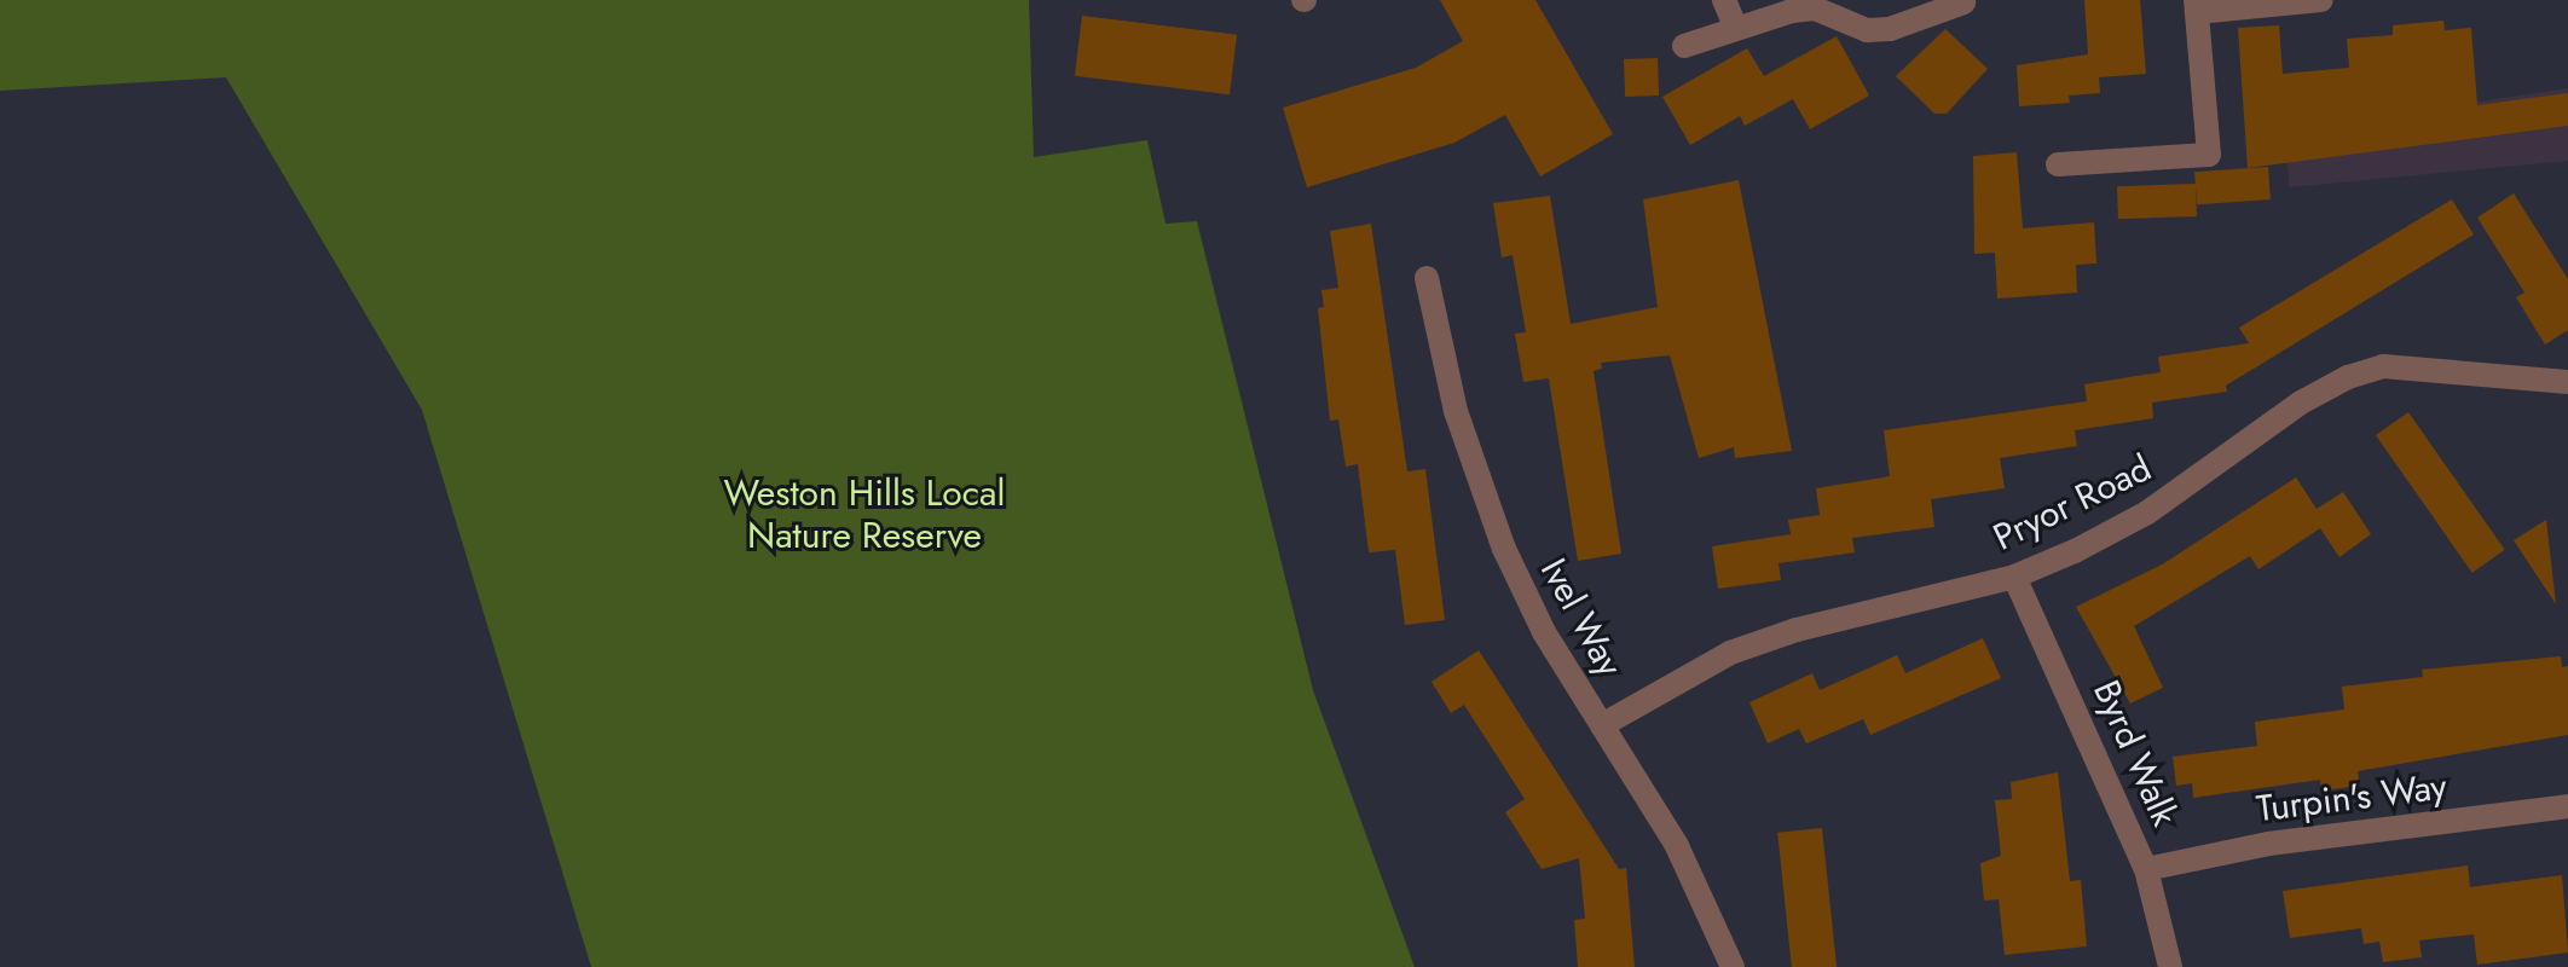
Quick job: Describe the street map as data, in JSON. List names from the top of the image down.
{
  "streets": {
    "street": [
      "Pryor Road",
      "Ivel Way",
      "Byrd Walk",
      "Turpin's Way"
    ]
  },
  "crossings": [
    ["Pryor Road", "Ivel Way"],
    ["Pryor Road", "Byrd Walk"],
    ["Byrd Walk", "Turpin's Way"]
  ],
  "parks": ["Weston Hills Local Nature Reserve"]
}
